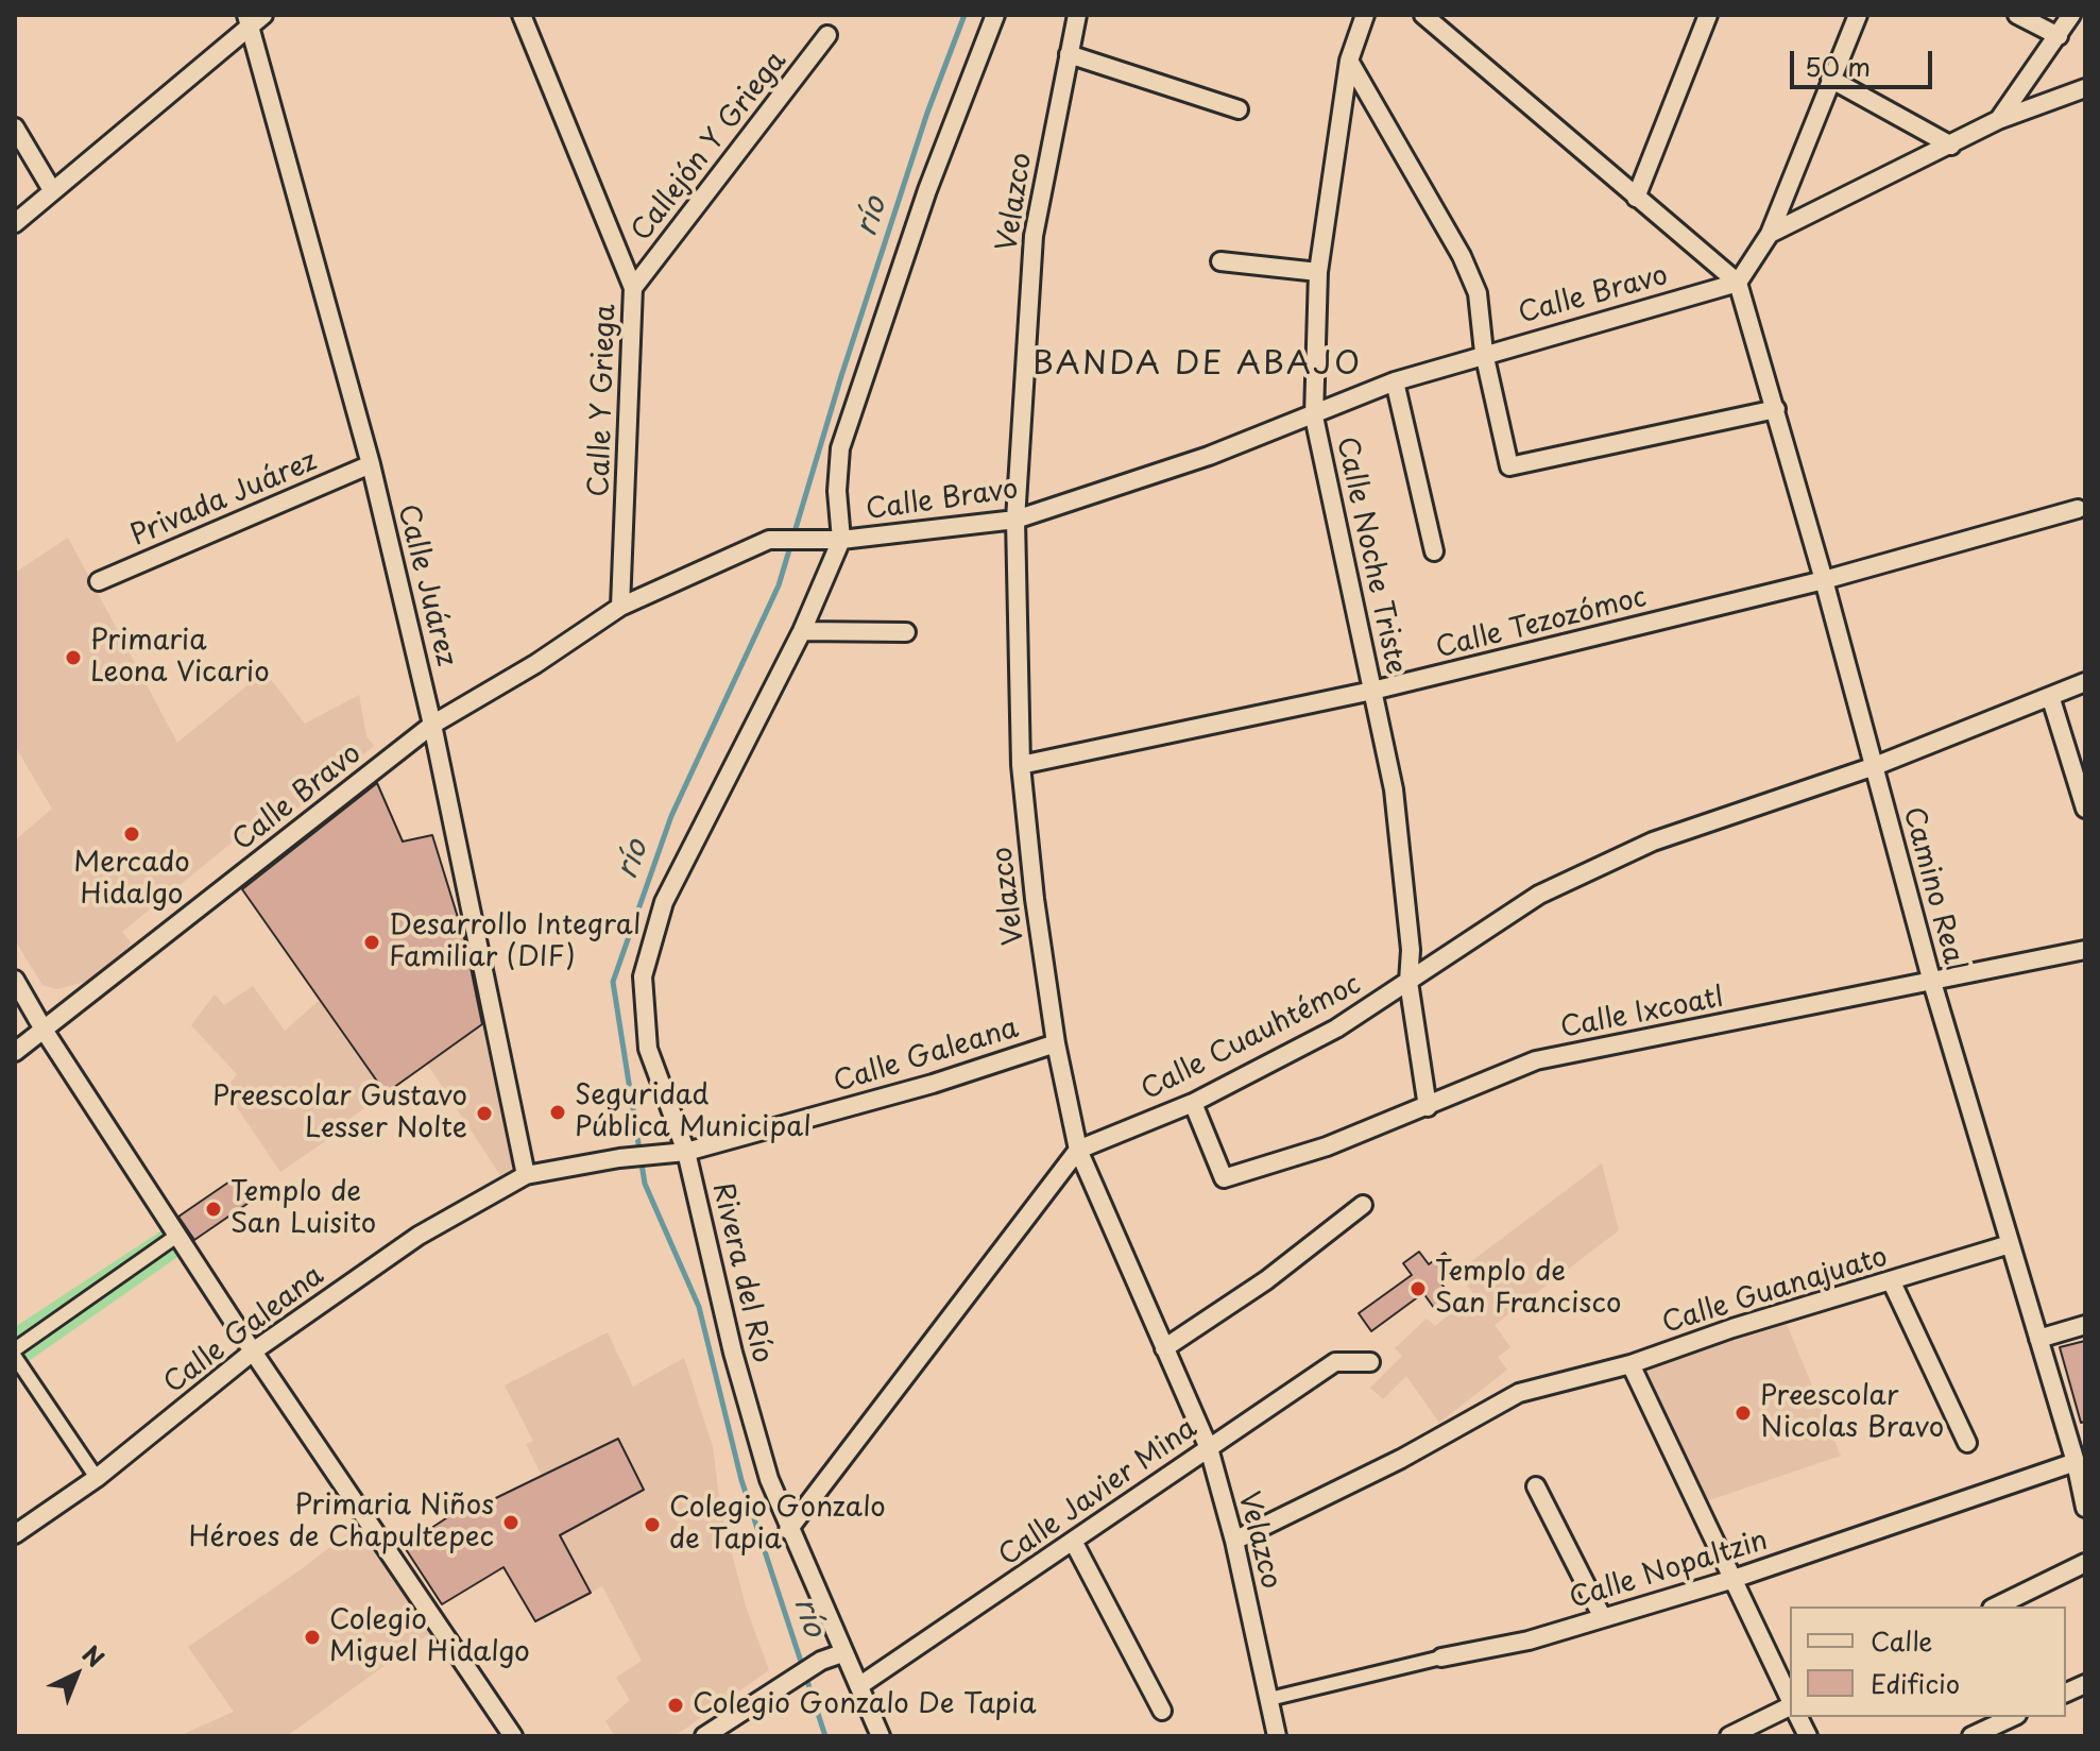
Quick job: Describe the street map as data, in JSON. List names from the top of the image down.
{
  "streets": {
    "street": [
      "Callejón Y Griega",
      "Velazco",
      "Calle Bravo",
      "Calle Y Griega",
      "Privada Juárez",
      "Calle Noche Triste",
      "Calle Juárez",
      "Calle Tezozómoc",
      "Camino Real",
      "Calle Ixcoatl",
      "Calle Cuauhtémoc",
      "Calle Galeana",
      "Rivera del Río",
      "Calle Guanajuato",
      "Calle Javier Mina",
      "Calle Nopaltzin"
    ]
  },
  "crossings": [
    ["Callejón Y Griega", "Calle Y Griega"],
    ["Velazco", "Calle Bravo"],
    ["Velazco", "Calle Tezozómoc"],
    ["Velazco", "Calle Cuauhtémoc"],
    ["Velazco", "Calle Galeana"],
    ["Velazco", "Calle Guanajuato"],
    ["Velazco", "Calle Javier Mina"],
    ["Velazco", "Calle Nopaltzin"],
    ["Calle Bravo", "Calle Y Griega"],
    ["Calle Bravo", "Calle Noche Triste"],
    ["Calle Bravo", "Calle Juárez"],
    ["Calle Bravo", "Camino Real"],
    ["Calle Bravo", "Rivera del Río"],
    ["Privada Juárez", "Calle Juárez"],
    ["Calle Noche Triste", "Calle Tezozómoc"],
    ["Calle Noche Triste", "Calle Ixcoatl"],
    ["Calle Noche Triste", "Calle Cuauhtémoc"],
    ["Calle Juárez", "Calle Galeana"],
    ["Calle Tezozómoc", "Camino Real"],
    ["Camino Real", "Calle Ixcoatl"],
    ["Camino Real", "Calle Cuauhtémoc"],
    ["Camino Real", "Calle Guanajuato"],
    ["Camino Real", "Calle Nopaltzin"],
    ["Calle Ixcoatl", "Calle Cuauhtémoc"],
    ["Calle Galeana", "Rivera del Río"],
    ["Rivera del Río", "Calle Javier Mina"]
  ],
  "districts": ["BANDA DE ABAJO"],
  "water": ["río"],
  "places": [
    "Primaria Leona Vicario",
    "Mercado Hidalgo",
    "Desarrollo Integral Familiar (DIF)",
    "Seguridad Pública Municipal",
    "Preescolar Gustavo Lesser Nolte",
    "Templo de San Luisito",
    "Templo de San Francisco",
    "Preescolar Nicolas Bravo",
    "Primaria Niños Héroes de Chapultepec",
    "Colegio Gonzalo de Tapia",
    "Colegio Miguel Hidalgo",
    "Colegio Gonzalo De Tapia"
  ],
  "legend": ["Calle", "Edificio"],
  "scale_bar": "50 m",
  "north": "top right"
}
